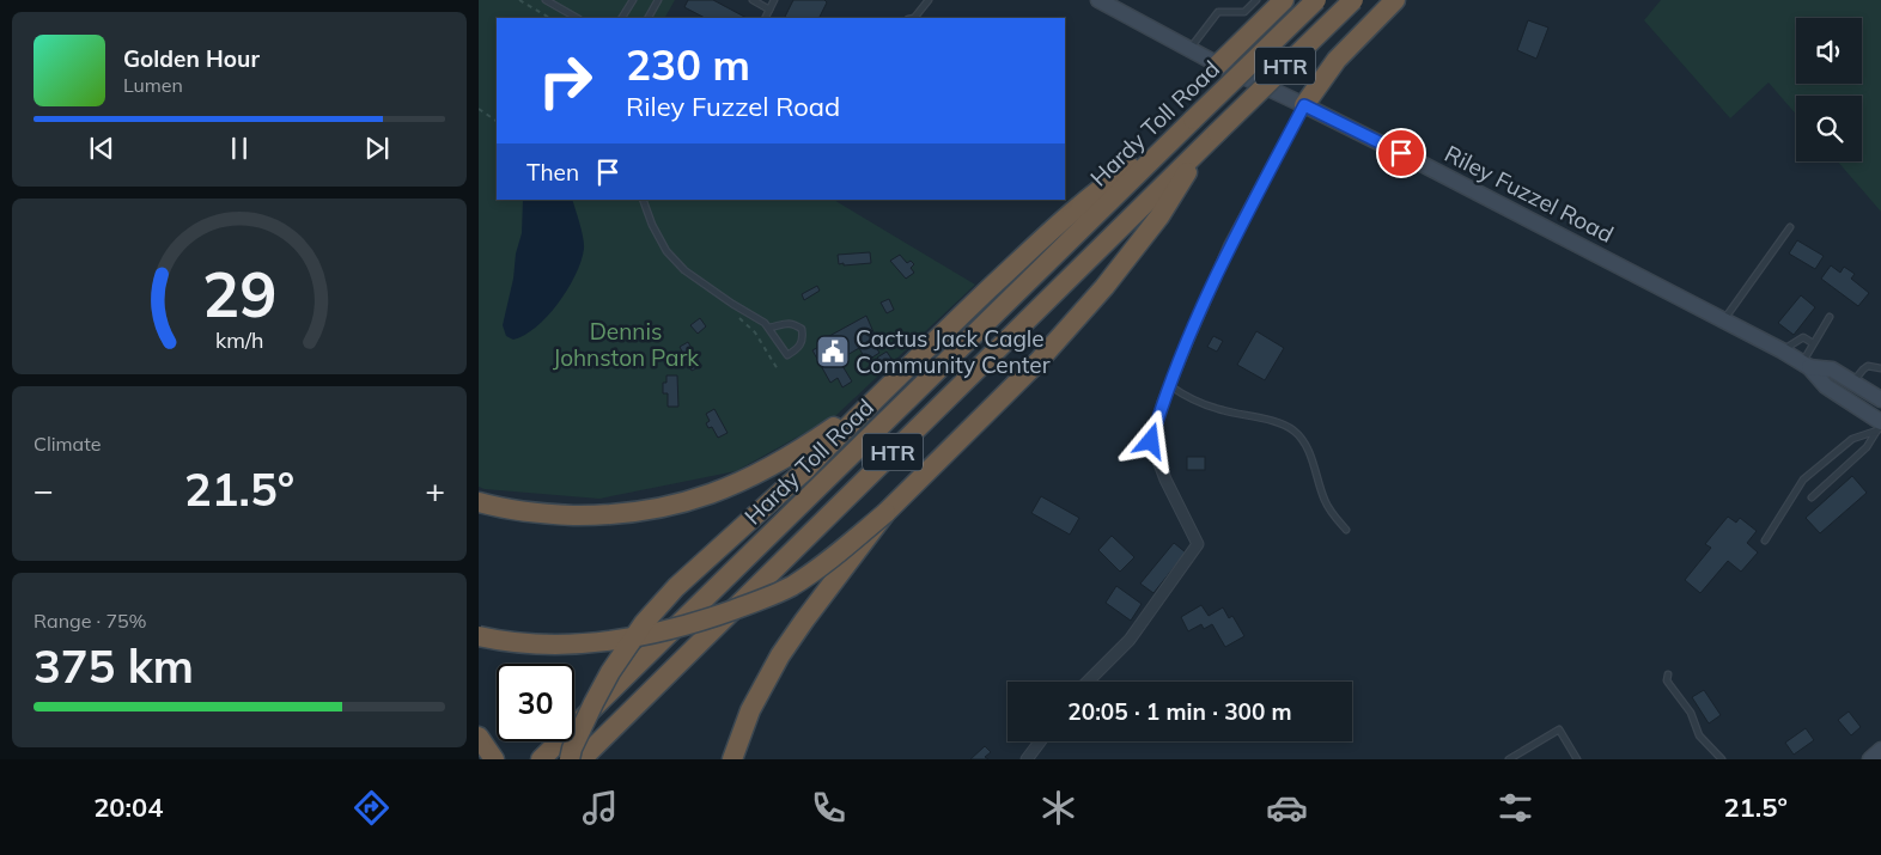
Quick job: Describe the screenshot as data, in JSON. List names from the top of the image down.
{
  "streets": {
    "highway": ["HTR", "Hardy Toll Road"],
    "main road": ["Riley Fuzzel Road"]
  },
  "parks": ["Dennis Johnston Park"],
  "places": {
    "public building": ["Cactus Jack Cagle Community Center"]
  },
  "page": {
    "turn": ["230 m", "Riley Fuzzel Road"],
    "song": ["Golden Hour", "Lumen"],
    "then": "Then",
    "tile": [
      "Climate",
      ["Range · 75%", "375 km"]
    ],
    "heat": ["−", "21.5°", "+"],
    "limit": "30",
    "trip": "20:05 · 1 min · 300 m",
    "tabs": ["20:04", "21.5°"],
    "gauge": ["29", "km/h"]
  }
}
